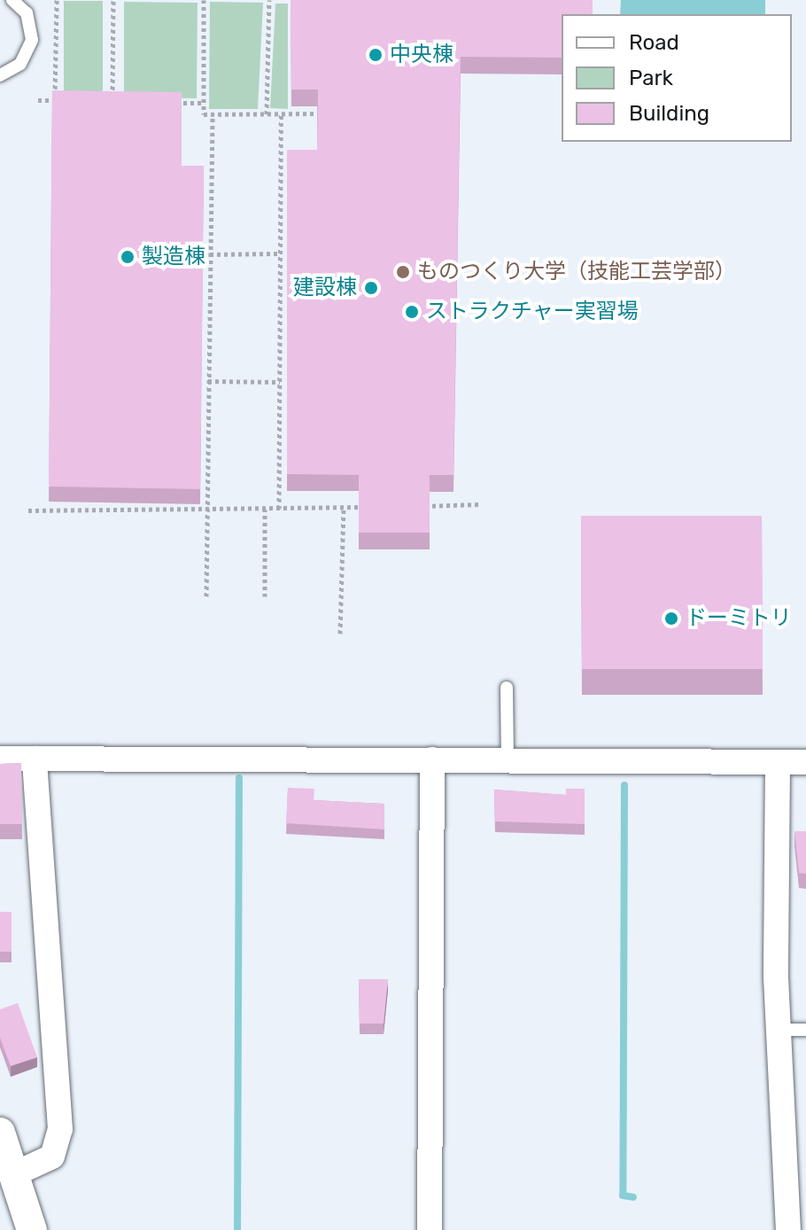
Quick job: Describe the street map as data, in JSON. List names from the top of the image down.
{
  "places": [
    "中央棟",
    "製造棟",
    "ものつくり大学（技能工芸学部）",
    "建設棟",
    "ストラクチャー実習場",
    "ドーミトリ"
  ],
  "legend": ["Road", "Park", "Building"]
}
